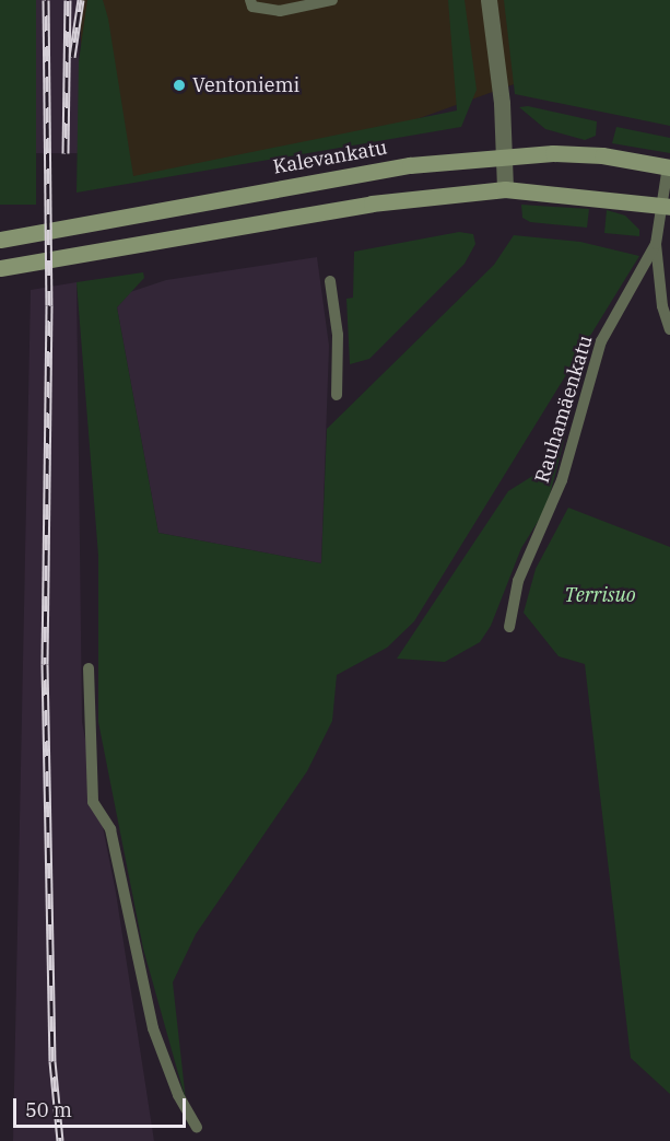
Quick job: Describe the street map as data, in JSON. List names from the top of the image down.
{
  "streets": {
    "main road": ["Kalevankatu"],
    "lane": ["Rauhamäenkatu"]
  },
  "crossings": [
    ["Kalevankatu", "Rauhamäenkatu"]
  ],
  "parks": ["Terrisuo"],
  "places": ["Ventoniemi"],
  "scale_bar": "50 m"
}
